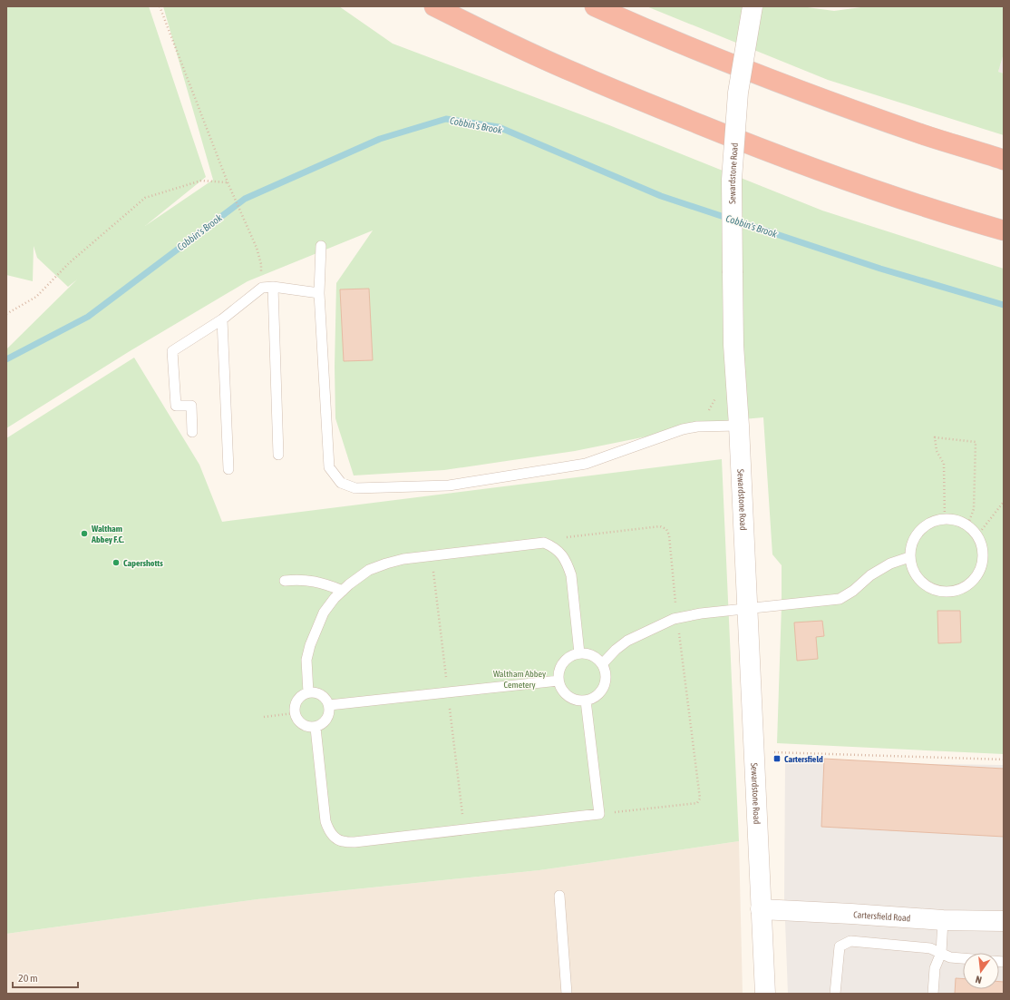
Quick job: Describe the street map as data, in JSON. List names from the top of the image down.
{
  "streets": {
    "street": ["Sewardstone Road", "Cartersfield Road"]
  },
  "crossings": [
    ["Sewardstone Road", "Cartersfield Road"]
  ],
  "water": ["Cobbin's Brook"],
  "parks": ["Waltham Abbey Cemetery"],
  "places": {
    "other": ["Waltham Abbey F.C.", "Capershotts"],
    "transit": ["Cartersfield"]
  },
  "scale_bar": "20 m",
  "north": "bottom"
}
